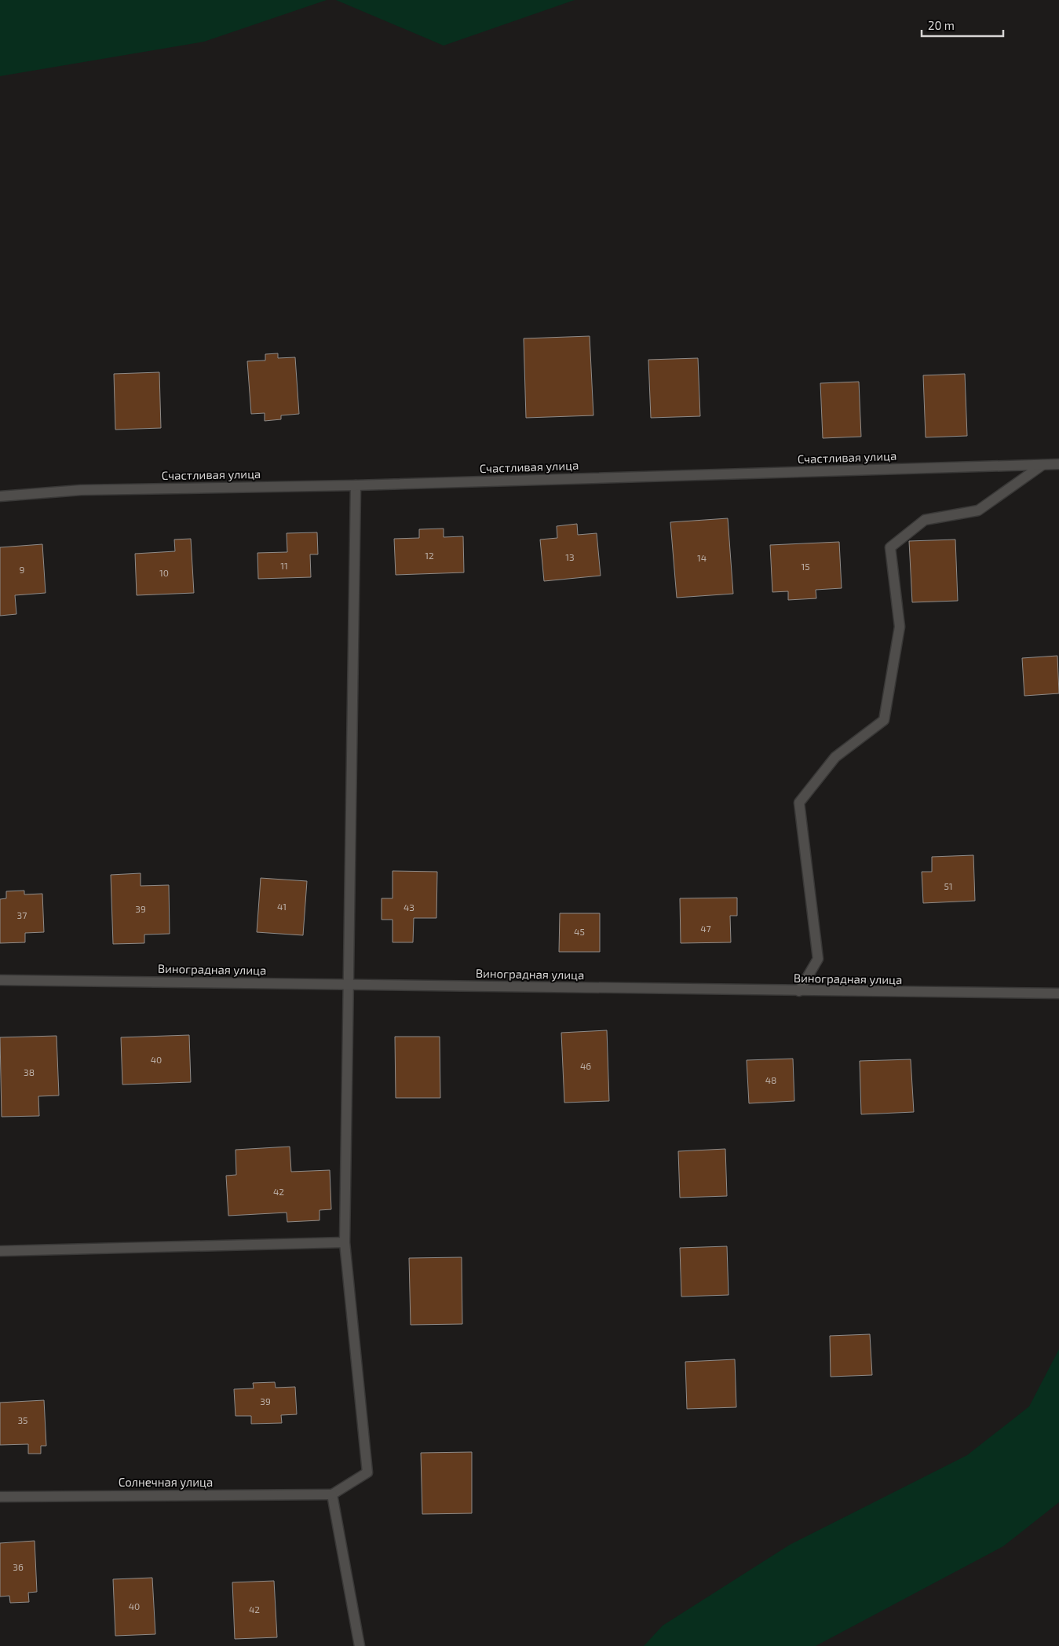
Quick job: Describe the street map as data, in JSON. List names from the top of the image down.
{
  "streets": {
    "street": ["Счастливая улица", "Виноградная улица", "Солнечная улица"]
  },
  "house_numbers": [
    "12",
    "13",
    "14",
    "11",
    "15",
    "9",
    "10",
    "51",
    "41",
    "43",
    "39",
    "37",
    "47",
    "45",
    "40",
    "46",
    "38",
    "48",
    "42",
    "39",
    "35",
    "36",
    "40",
    "42"
  ],
  "scale_bar": "20 m"
}
